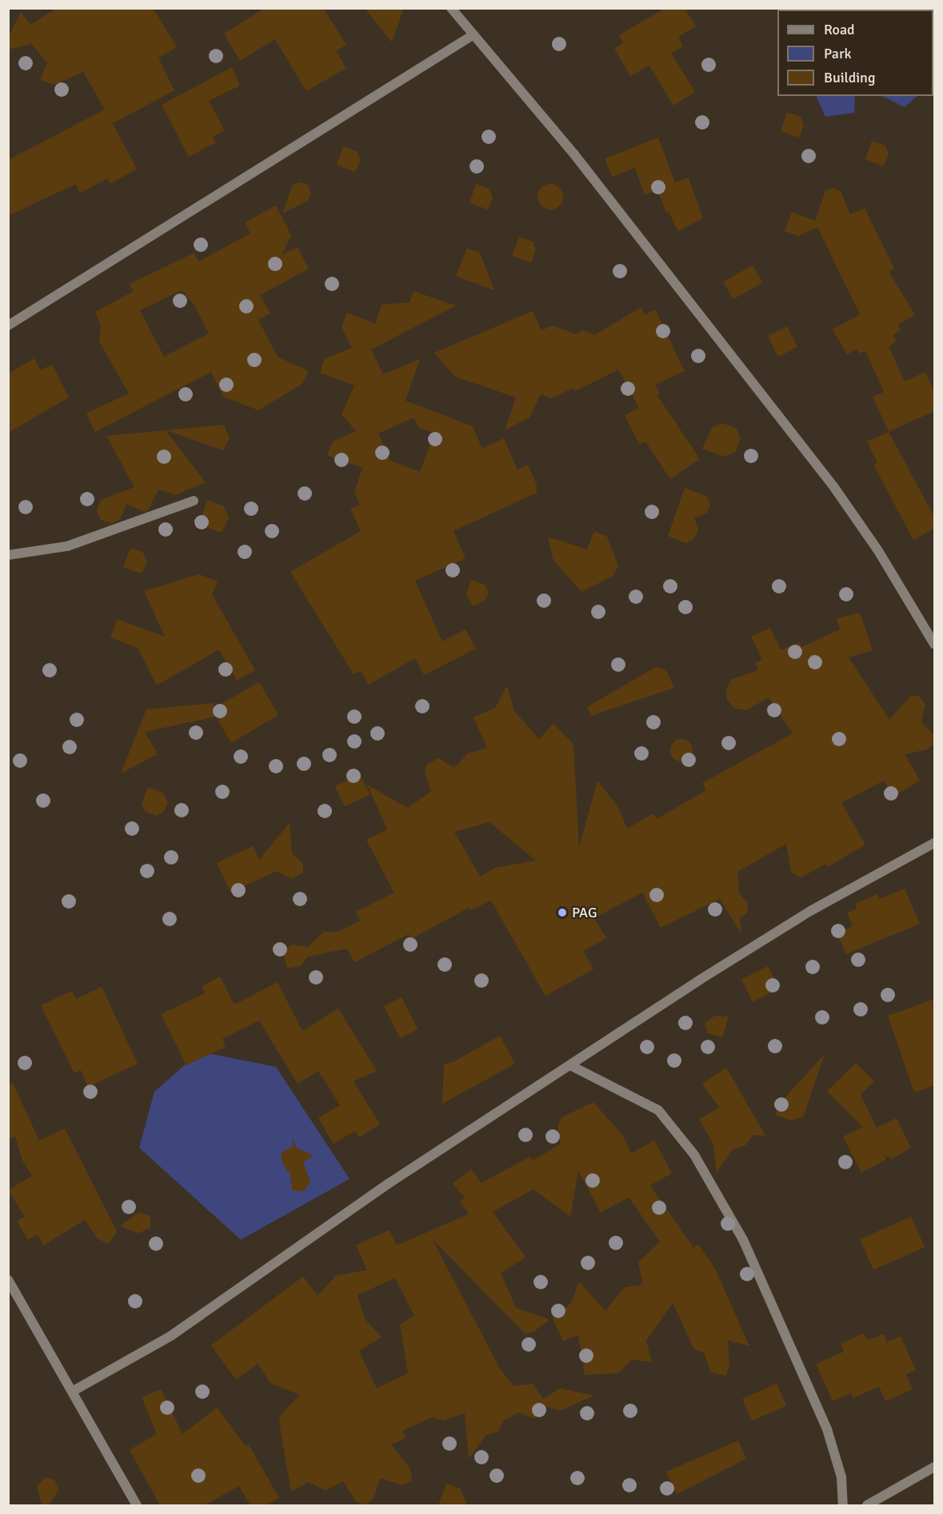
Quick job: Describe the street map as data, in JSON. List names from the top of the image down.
{
  "places": ["PAG"],
  "legend": ["Road", "Park", "Building"]
}
